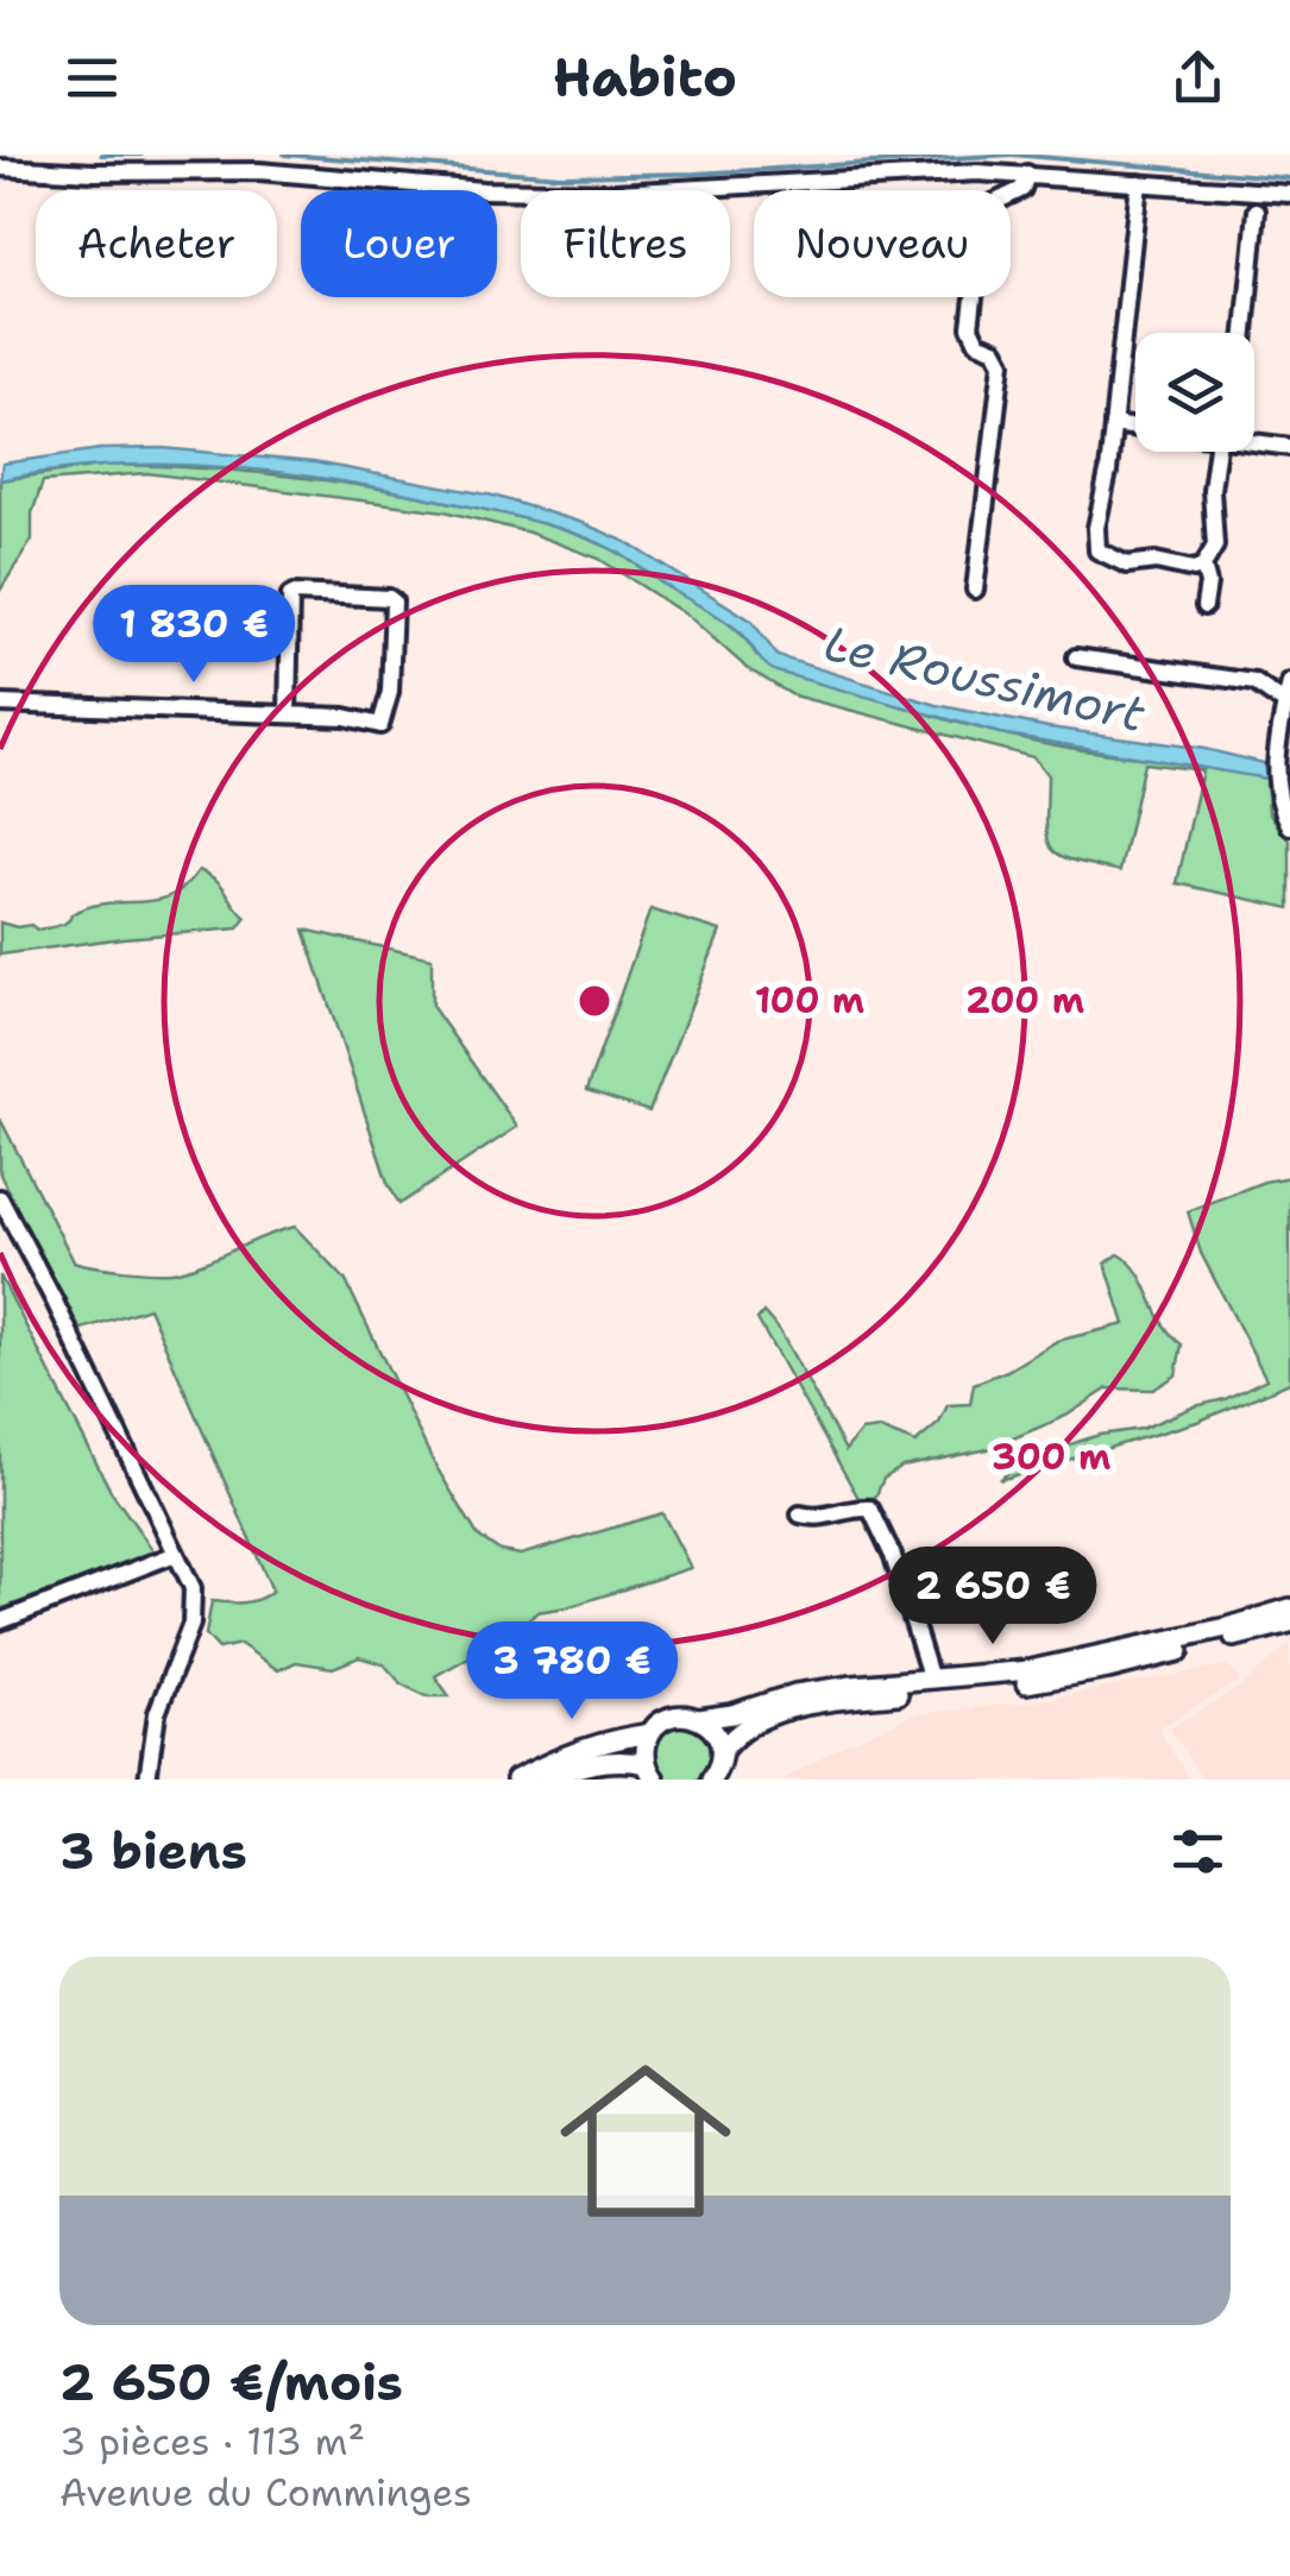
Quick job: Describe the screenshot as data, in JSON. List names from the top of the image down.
{
  "water": ["Le Roussimort"],
  "page": {
    "header": "Habito",
    "chip": [
      "Acheter",
      "Louer",
      "Filtres",
      "Nouveau"
    ],
    "price": ["1 830 €", "2 650 €", "3 780 €"],
    "heading": "3 biens",
    "list": [
      {
        "name": "2 650 €/mois",
        "note": "3 pièces · 113 m² · Avenue du Comminges"
      }
    ]
  },
  "rings": ["100 m", "200 m", "300 m"]
}
